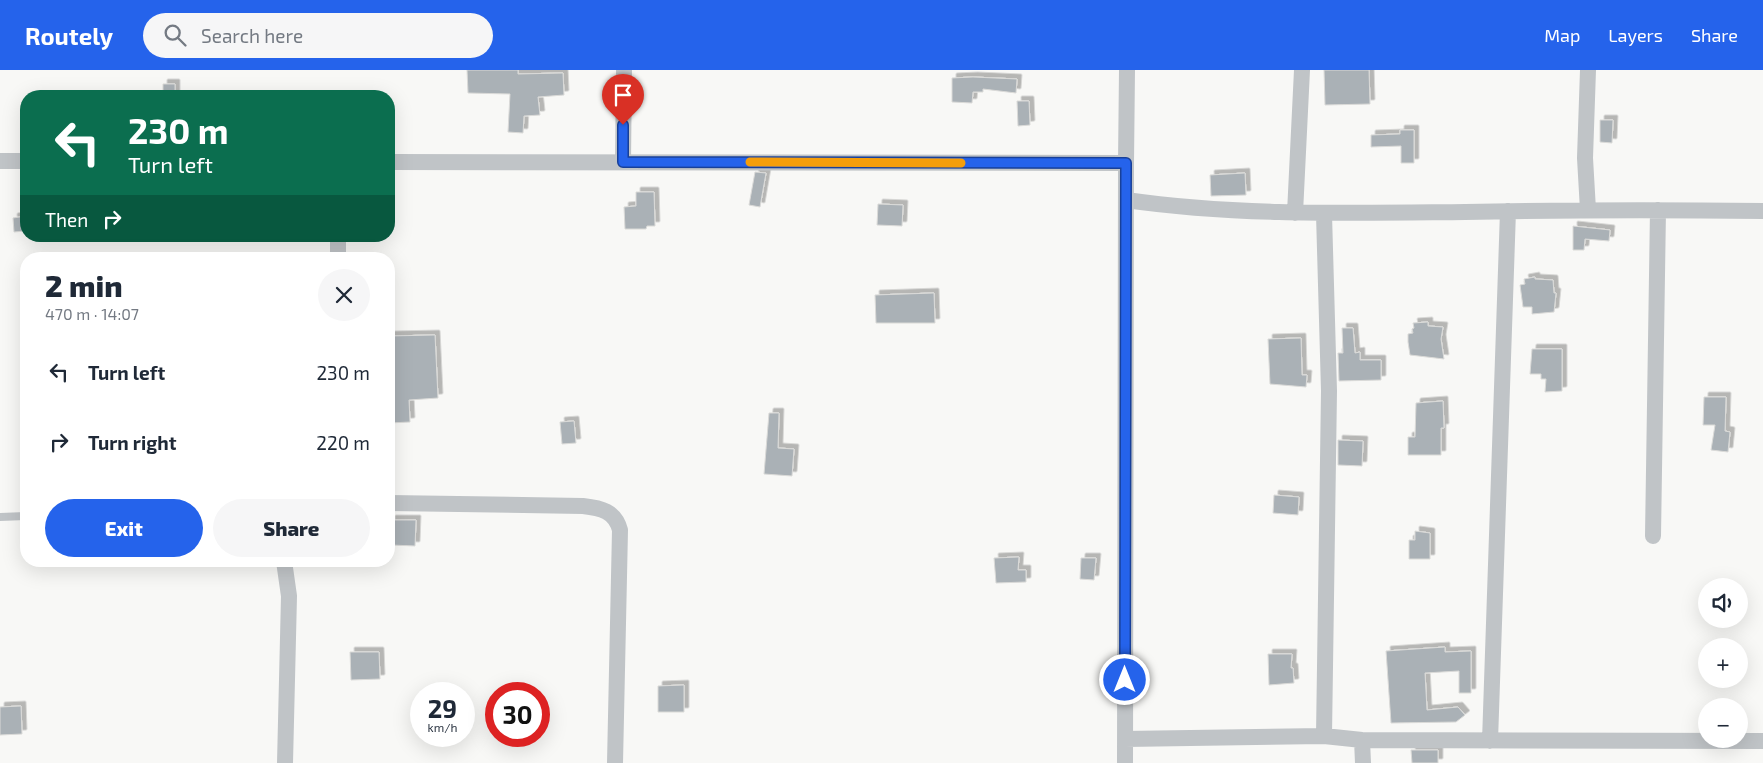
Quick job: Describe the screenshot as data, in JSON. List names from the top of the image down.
{
  "page": {
    "header": "Routely",
    "search": "Search here",
    "nav": ["Map", "Layers", "Share"],
    "turn": ["230 m", "Turn left"],
    "then": "Then",
    "heading": ["2 min", "470 m · 14:07"],
    "list": [
      {
        "name": "Turn left",
        "value": "230 m"
      },
      {
        "name": "Turn right",
        "value": "220 m"
      }
    ],
    "buttons": ["Exit", "Share"],
    "map_buttons": ["+", "−"],
    "speed": "29 km/h",
    "limit": "30"
  }
}
